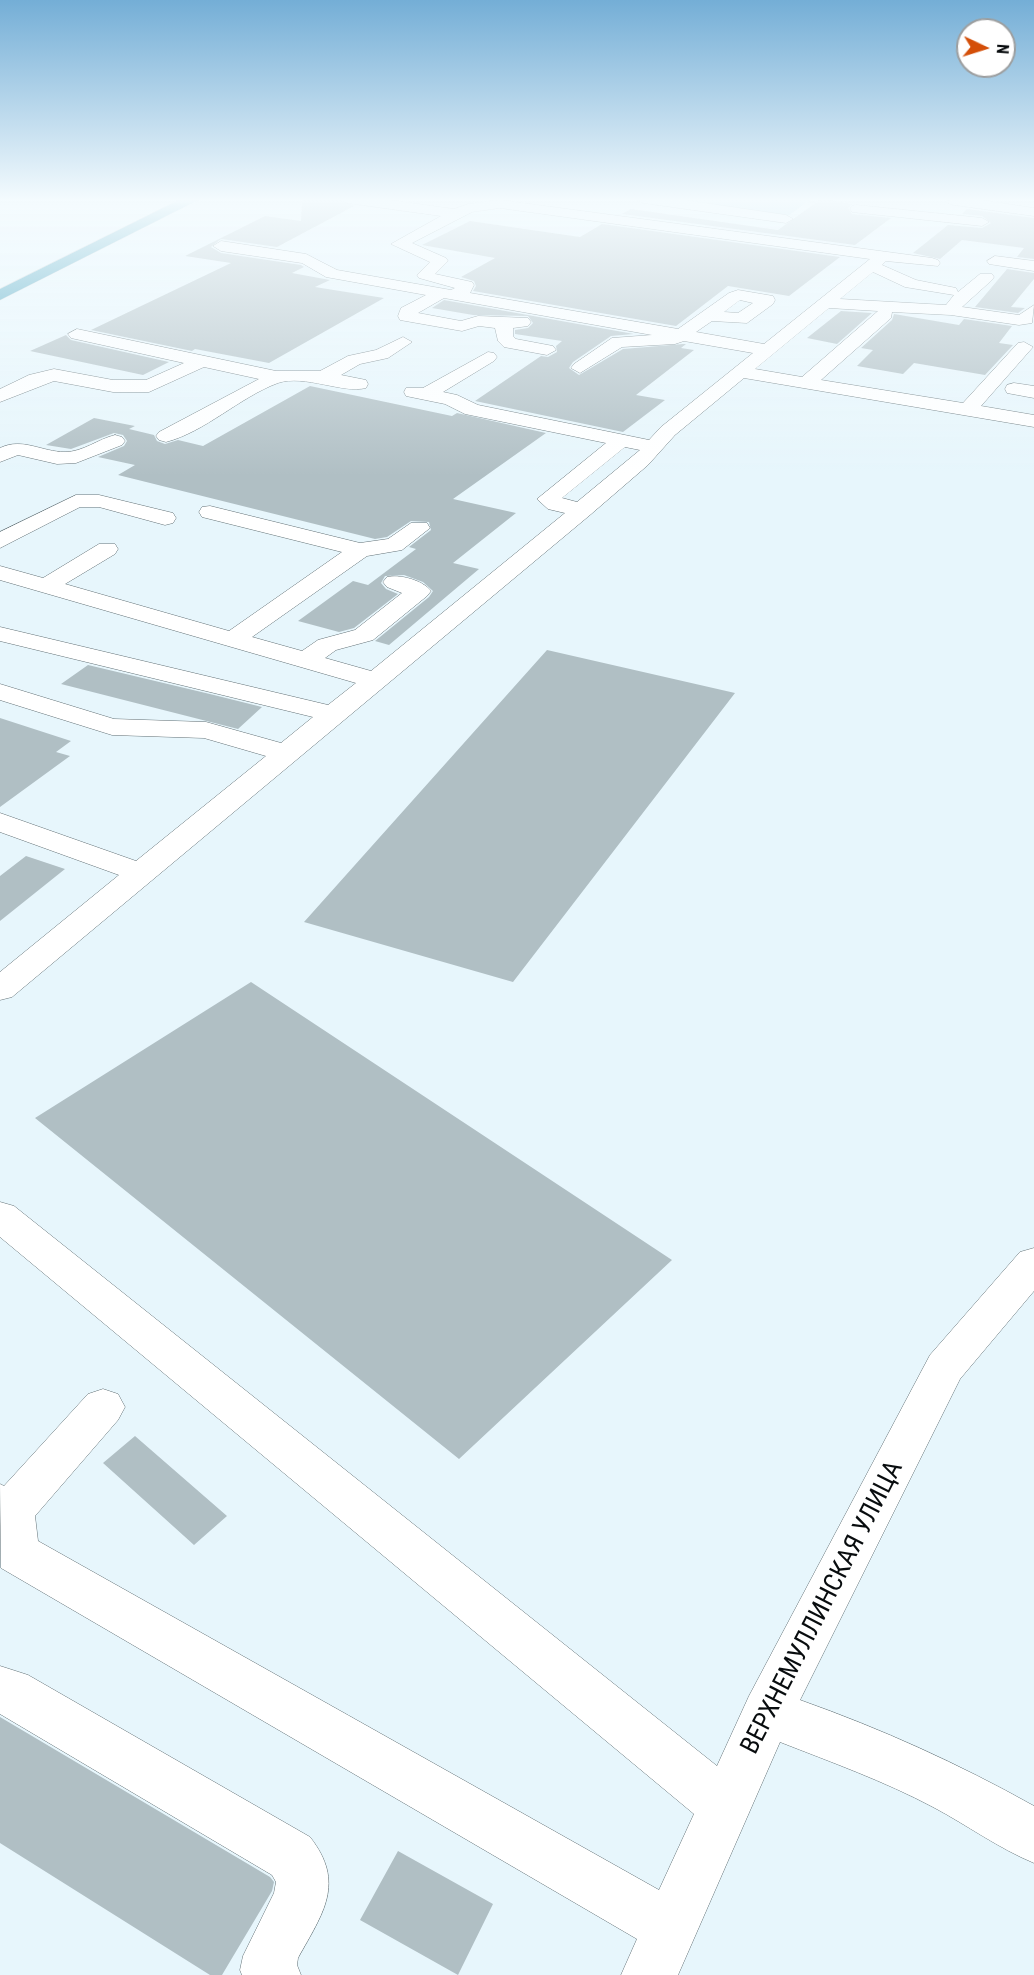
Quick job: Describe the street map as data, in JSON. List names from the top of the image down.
{
  "streets": {
    "street": ["ВЕРХНЕМУЛЛИНСКАЯ УЛИЦА"]
  },
  "north": "right"
}
